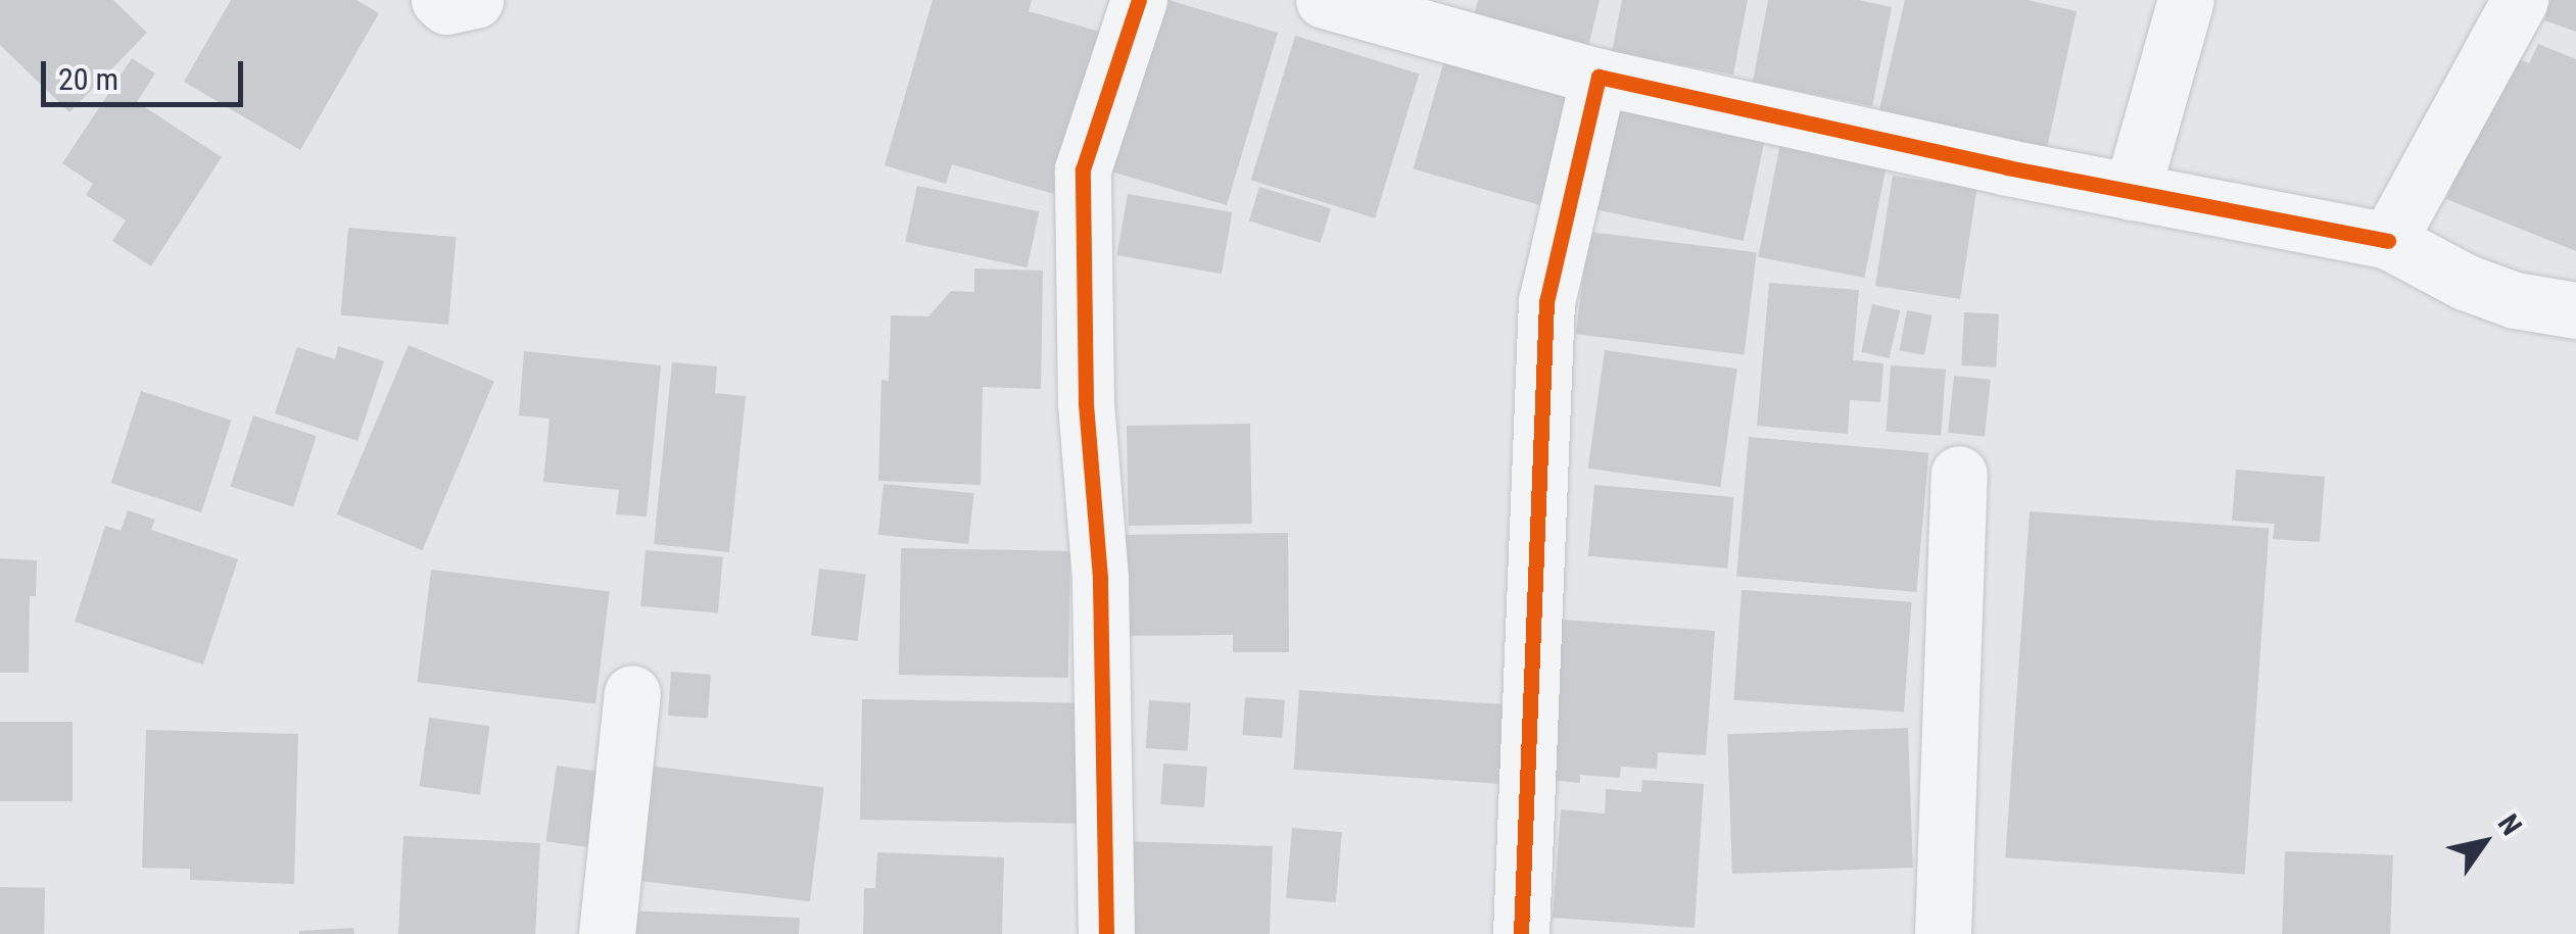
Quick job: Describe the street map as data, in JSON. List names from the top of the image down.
{
  "scale_bar": "20 m",
  "north": "top right"
}
